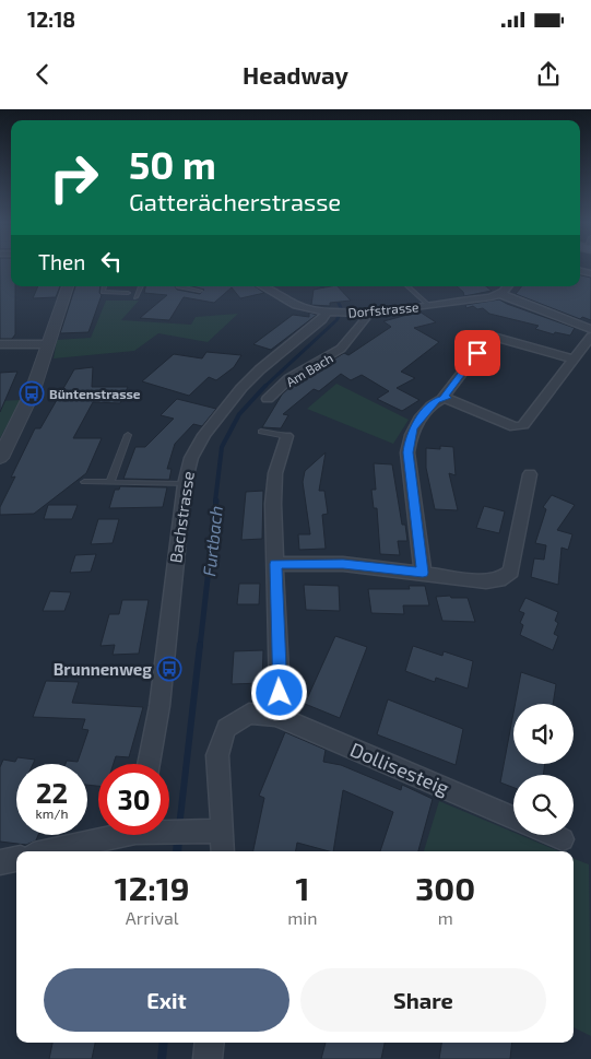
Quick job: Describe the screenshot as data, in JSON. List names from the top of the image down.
{
  "streets": {
    "street": [
      "Dorfstrasse",
      "Am Bach",
      "Bachstrasse",
      "Dollisesteig"
    ]
  },
  "crossings": [
    ["Dorfstrasse", "Am Bach"],
    ["Dorfstrasse", "Bachstrasse"]
  ],
  "water": ["Furtbach"],
  "places": {
    "bus stop": ["Büntenstrasse", "Brunnenweg"]
  },
  "page": {
    "status": "12:18",
    "header": "Headway",
    "turn": ["50 m", "Gatterächerstrasse"],
    "then": "Then",
    "speed": "22 km/h",
    "limit": "30",
    "eta": [
      "12:19",
      "Arrival",
      "1",
      "min",
      "300",
      "m"
    ],
    "buttons": ["Exit", "Share"]
  }
}
